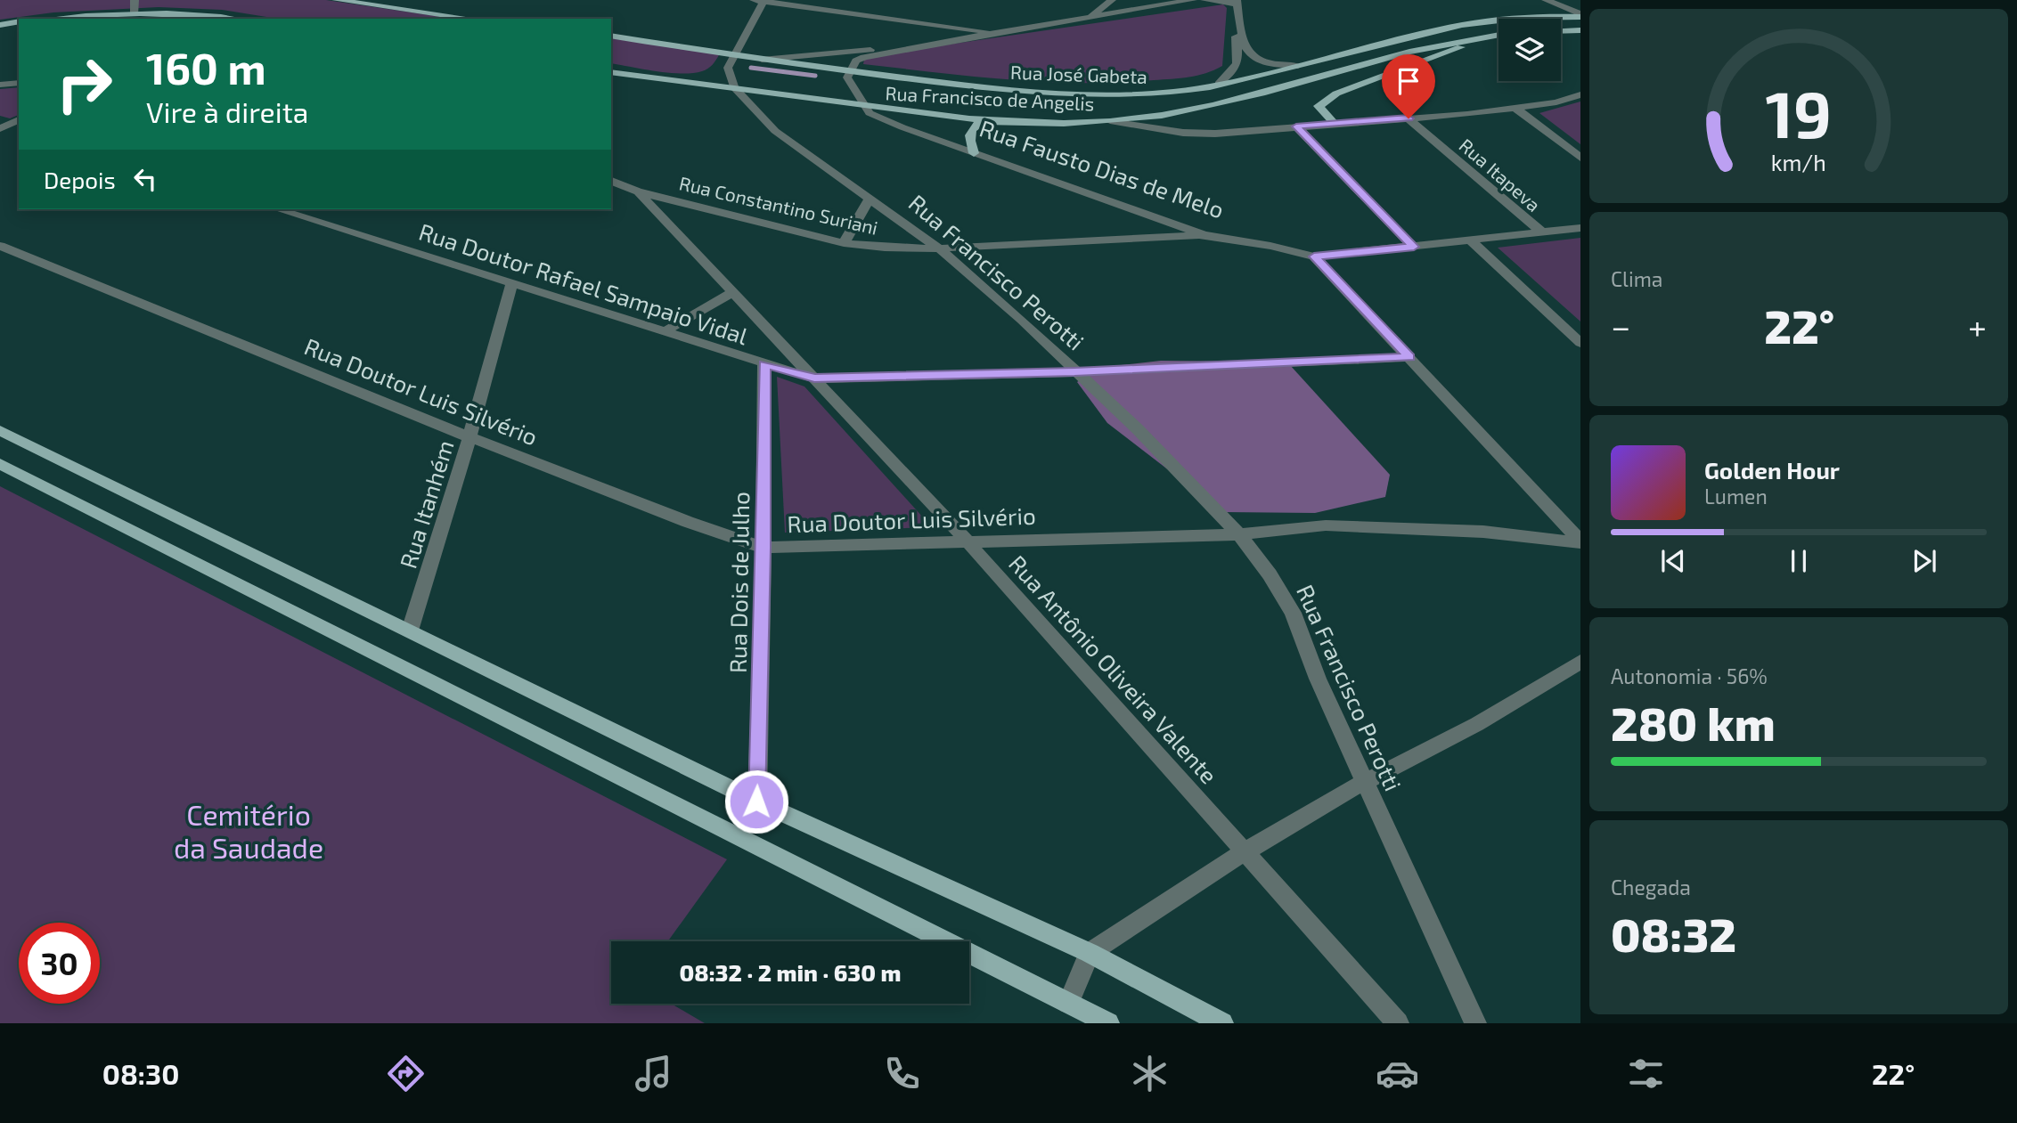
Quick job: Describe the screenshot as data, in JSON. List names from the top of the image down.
{
  "streets": {
    "main road": ["Rua José Gabeta", "Rua Francisco de Angelis"],
    "street": [
      "Rua Fausto Dias de Melo",
      "Rua Itapeva",
      "Rua Constantino Suriani",
      "Rua Francisco Perotti",
      "Rua Doutor Rafael Sampaio Vidal",
      "Rua Doutor Luis Silvério",
      "Rua Itanhém",
      "Rua Dois de Julho",
      "Rua Antônio Oliveira Valente"
    ]
  },
  "crossings": [
    ["Rua Francisco de Angelis", "Rua Fausto Dias de Melo"],
    ["Rua Francisco de Angelis", "Rua Francisco Perotti"],
    ["Rua Fausto Dias de Melo", "Rua Constantino Suriani"],
    ["Rua Constantino Suriani", "Rua Francisco Perotti"],
    ["Rua Constantino Suriani", "Rua Antônio Oliveira Valente"],
    ["Rua Francisco Perotti", "Rua Doutor Rafael Sampaio Vidal"],
    ["Rua Francisco Perotti", "Rua Doutor Luis Silvério"],
    ["Rua Doutor Rafael Sampaio Vidal", "Rua Itanhém"],
    ["Rua Doutor Rafael Sampaio Vidal", "Rua Dois de Julho"],
    ["Rua Doutor Rafael Sampaio Vidal", "Rua Antônio Oliveira Valente"],
    ["Rua Doutor Luis Silvério", "Rua Itanhém"],
    ["Rua Doutor Luis Silvério", "Rua Dois de Julho"],
    ["Rua Doutor Luis Silvério", "Rua Antônio Oliveira Valente"]
  ],
  "parks": ["Cemitério da Saudade"],
  "page": {
    "turn": ["160 m", "Vire à direita"],
    "then": "Depois",
    "tile": [
      "Clima",
      ["Autonomia · 56%", "280 km"],
      ["Chegada", "08:32"]
    ],
    "heat": ["−", "22°", "+"],
    "song": ["Golden Hour", "Lumen"],
    "limit": "30",
    "trip": "08:32 · 2 min · 630 m",
    "tabs": ["08:30", "22°"],
    "gauge": ["19", "km/h"]
  }
}
